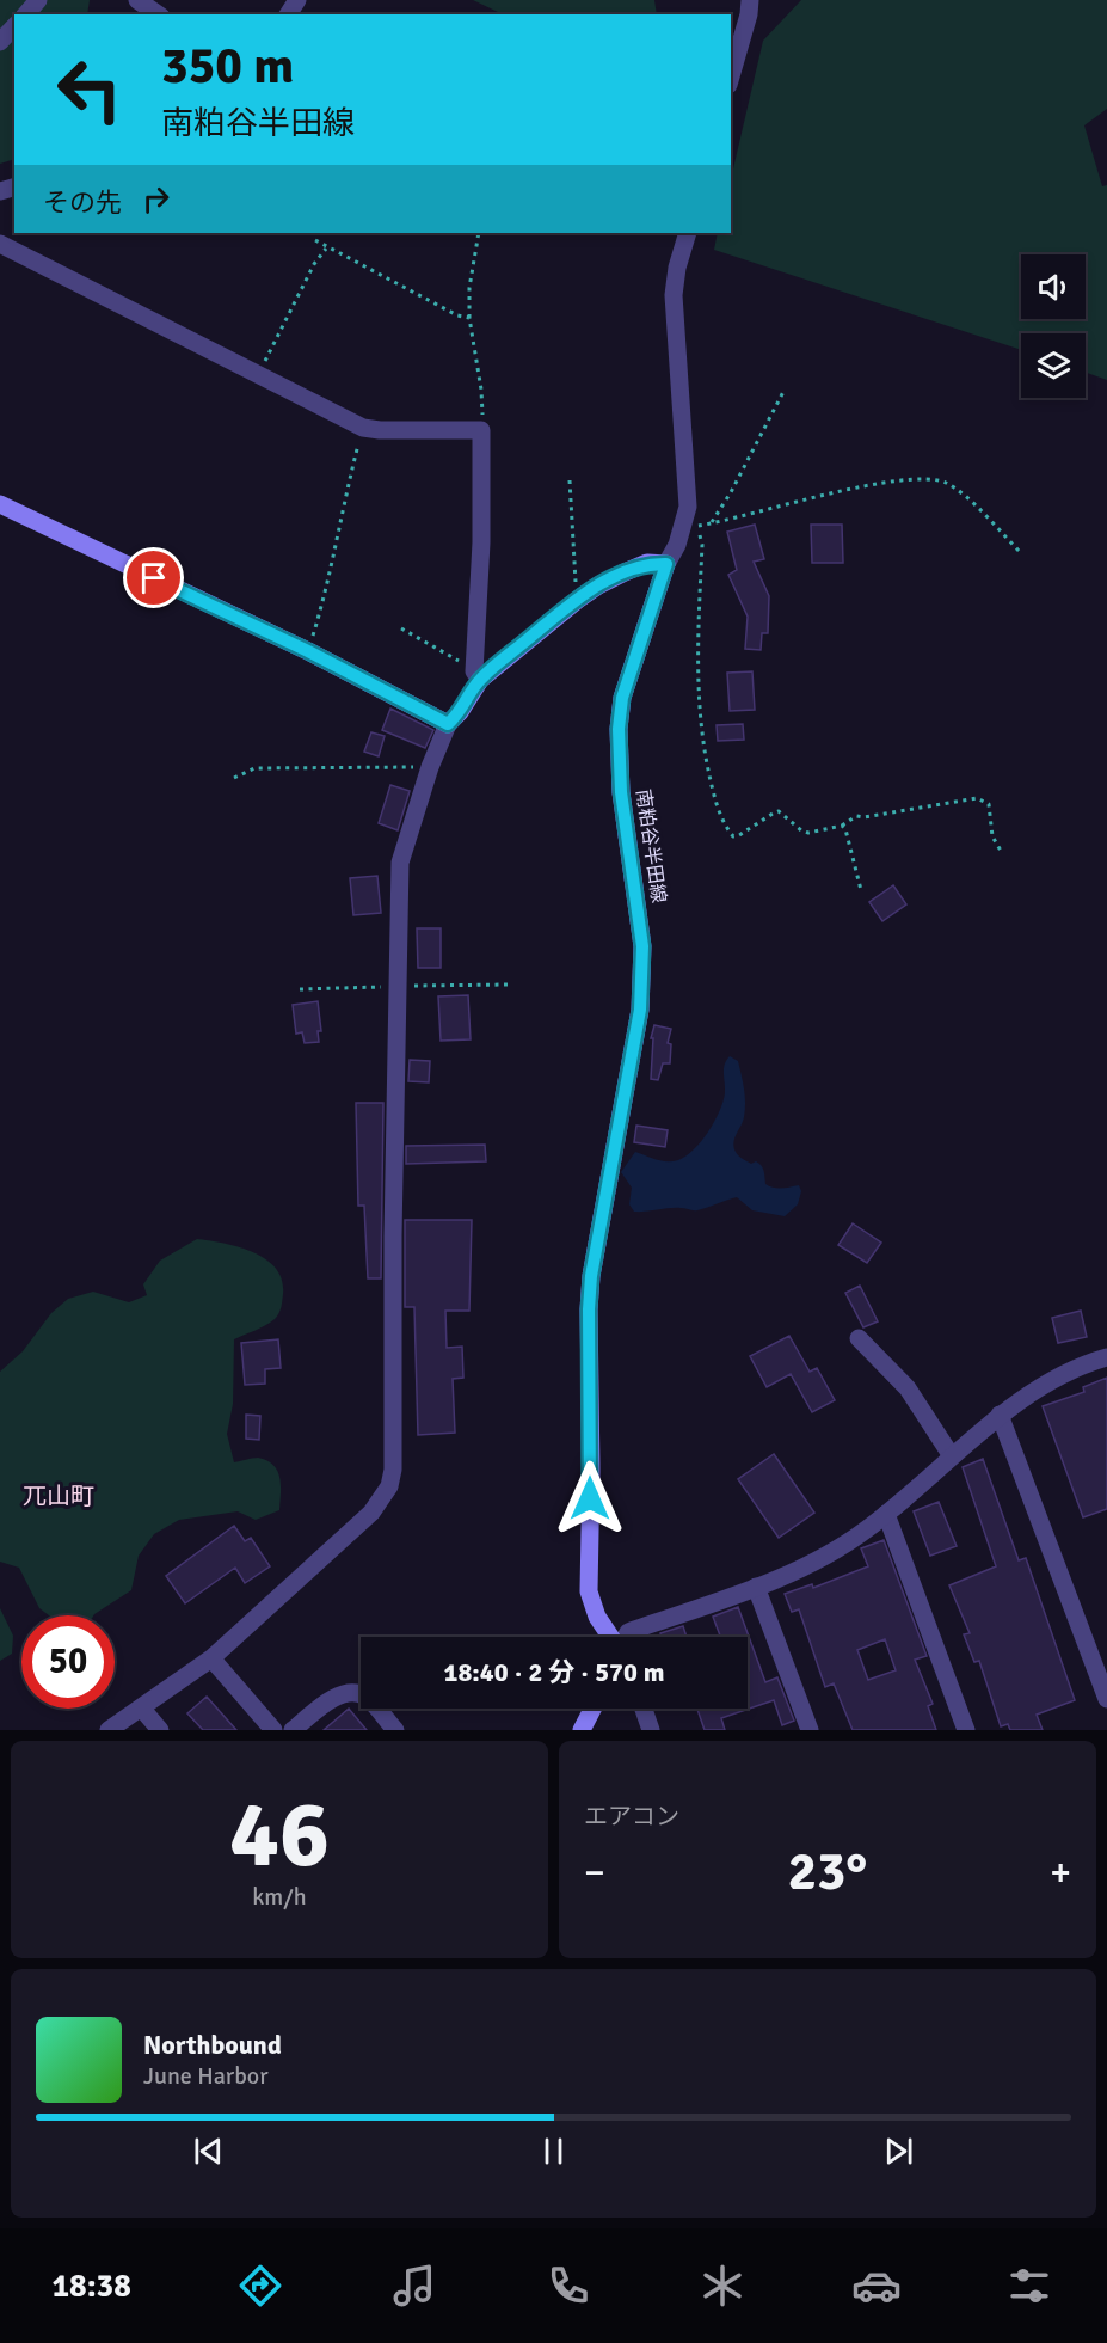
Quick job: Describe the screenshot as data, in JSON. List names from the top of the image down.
{
  "streets": {
    "main road": ["南粕谷半田線"]
  },
  "districts": ["兀山町"],
  "page": {
    "turn": ["350 m", "南粕谷半田線"],
    "then": "その先",
    "limit": "50",
    "trip": "18:40 · 2 分 · 570 m",
    "tile": [
      ["46", "km/h"],
      "エアコン"
    ],
    "heat": ["−", "23°", "+"],
    "song": ["Northbound", "June Harbor"],
    "tabs": "18:38"
  }
}
